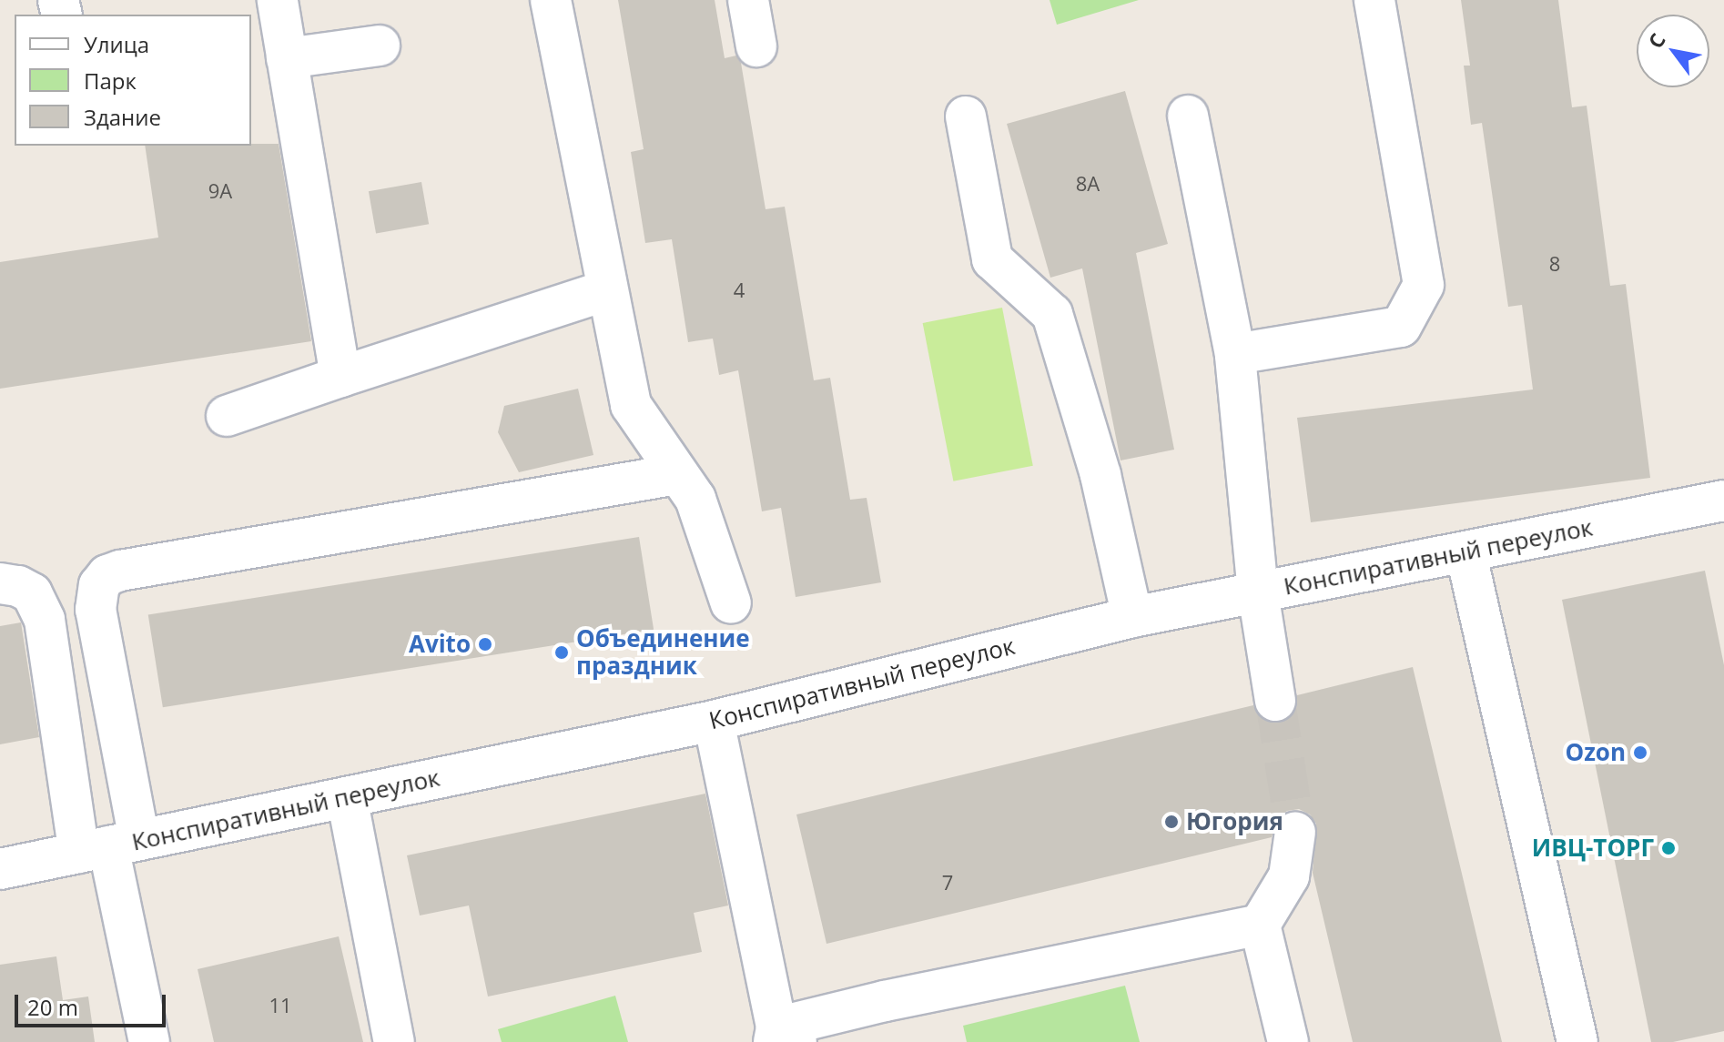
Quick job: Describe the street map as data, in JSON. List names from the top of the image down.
{
  "streets": {
    "street": ["Конспиративный переулок"]
  },
  "places": [
    "Avito",
    "Объединение праздник",
    "Ozon",
    "Югория",
    "ИВЦ-ТОРГ"
  ],
  "house_numbers": [
    "8А",
    "9А",
    "8",
    "4",
    "7",
    "11"
  ],
  "legend": ["Улица", "Парк", "Здание"],
  "scale_bar": "20 m",
  "north": "top left"
}
